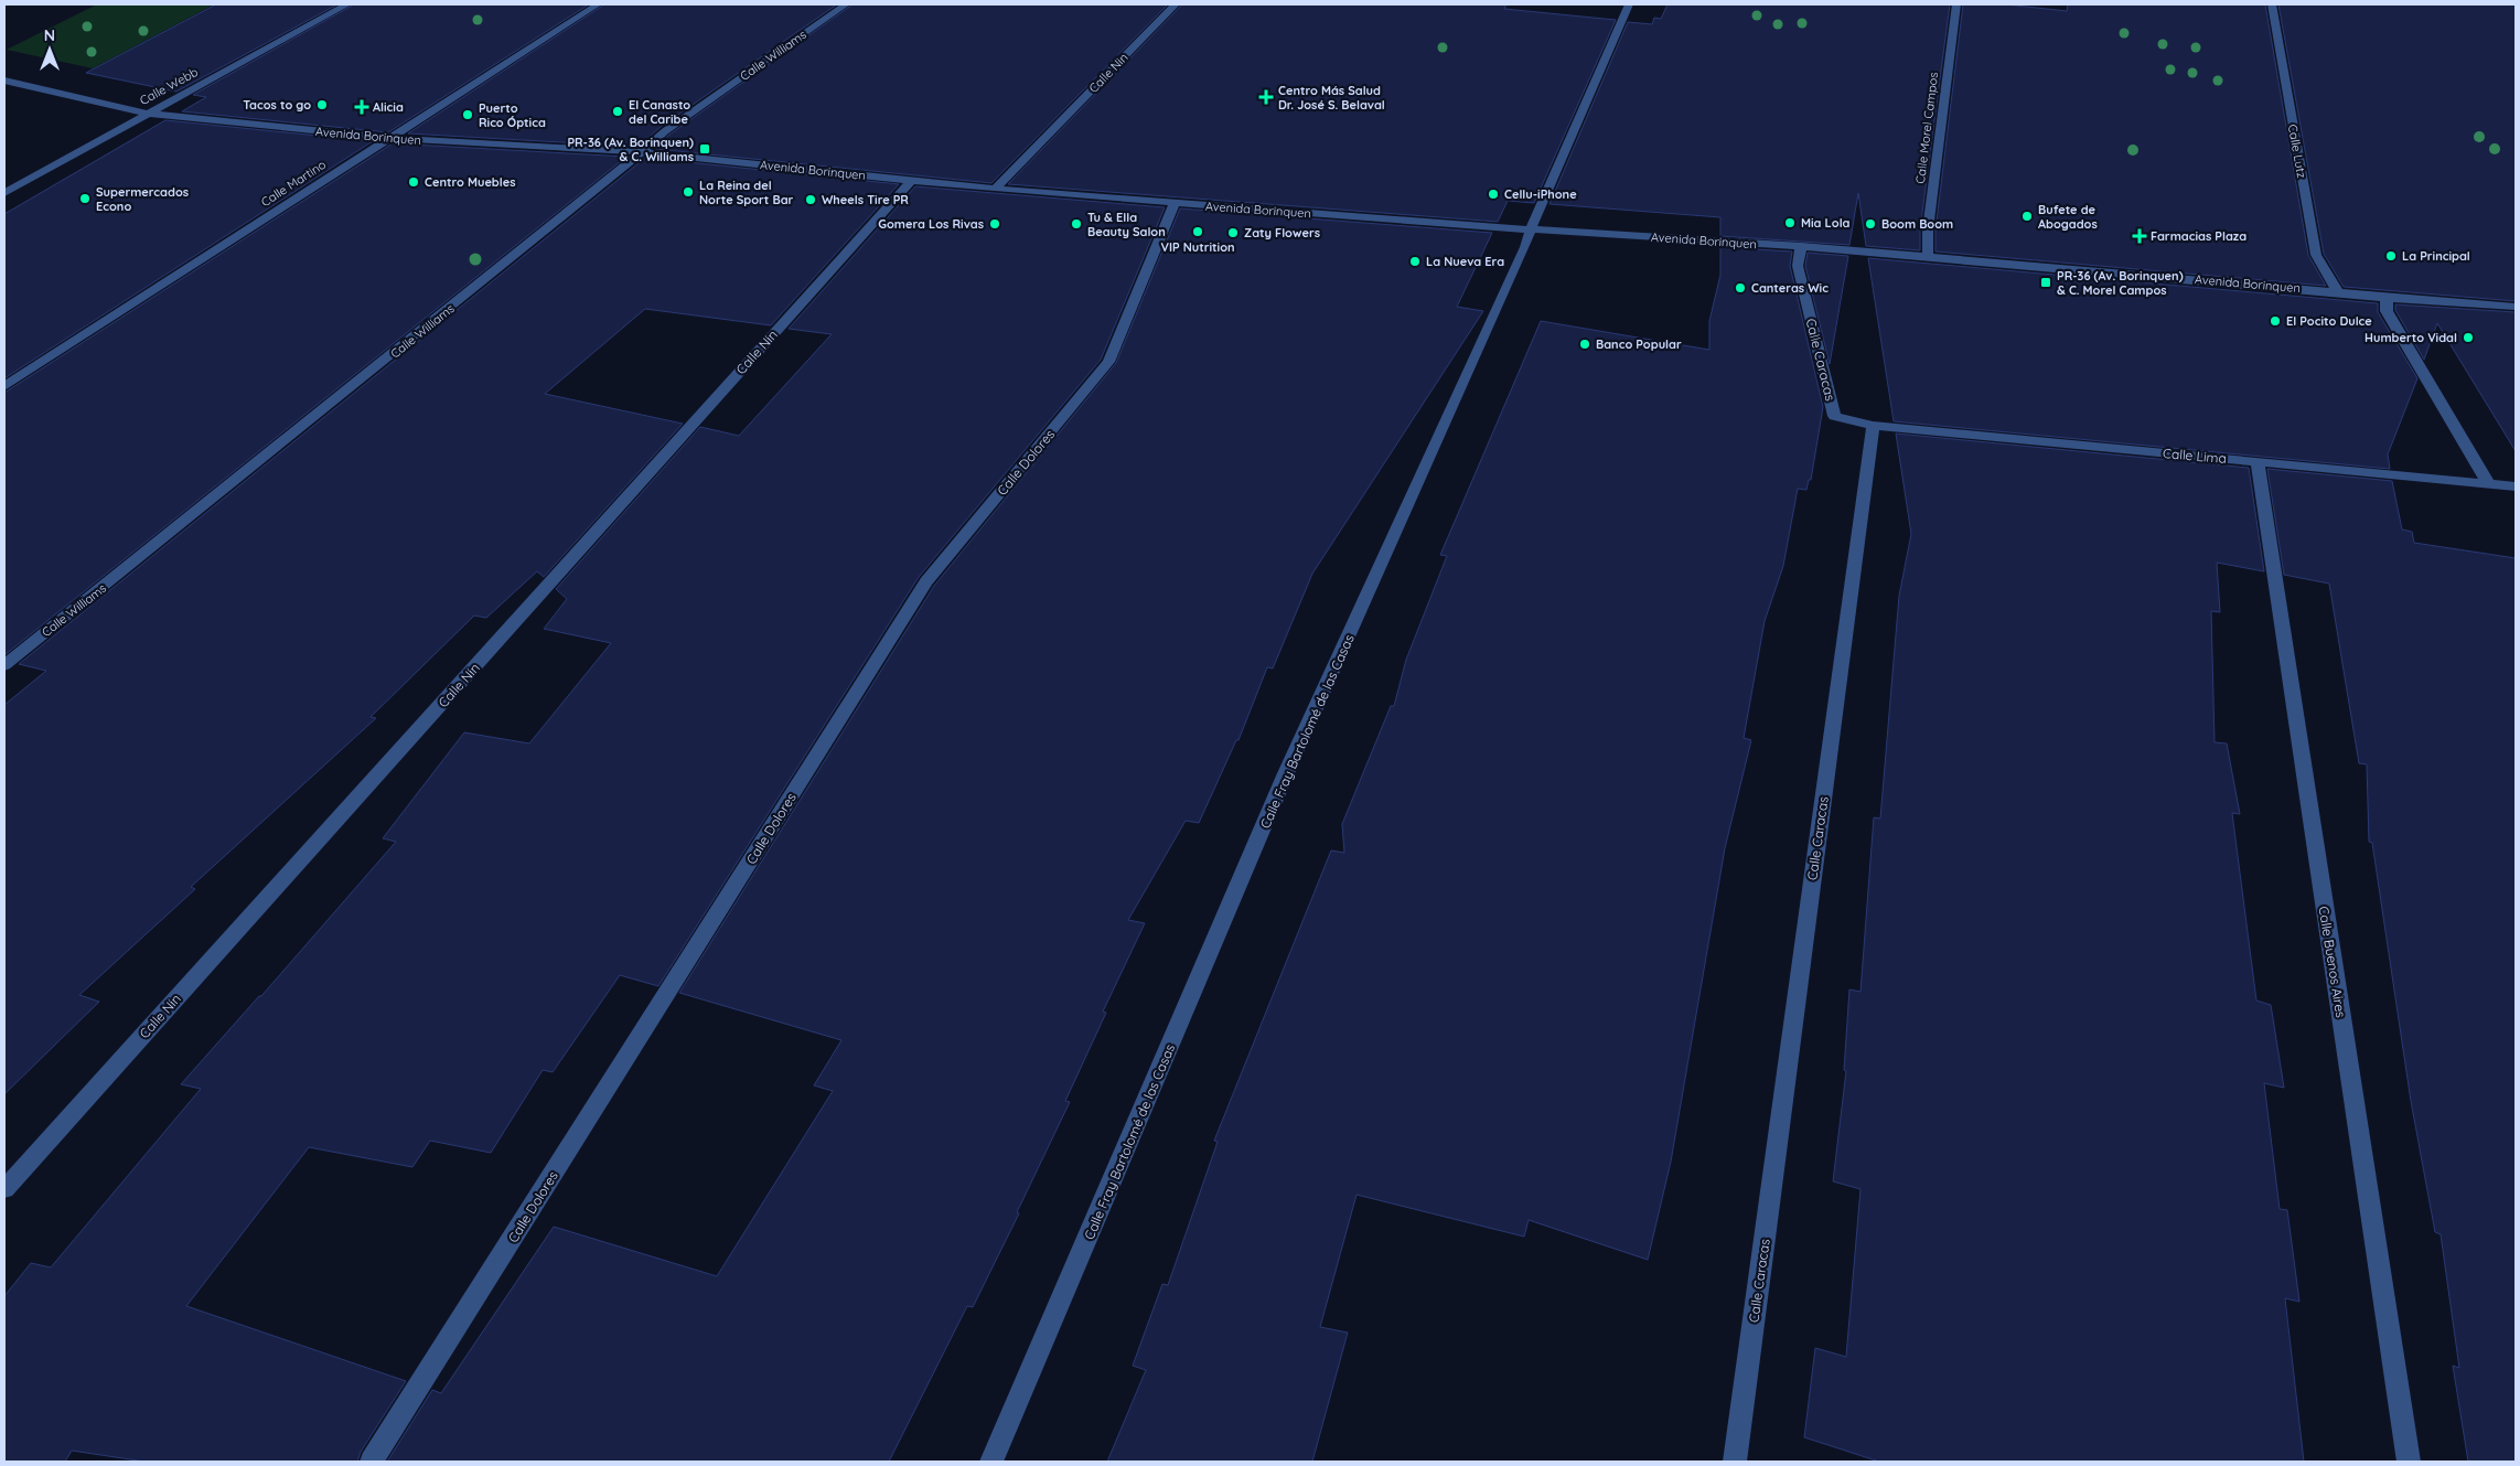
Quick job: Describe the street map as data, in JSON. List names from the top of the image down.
{
  "streets": {
    "street": [
      "Calle Williams",
      "Calle Nin",
      "Calle Webb",
      "Calle Morel Campos",
      "Avenida Borinquen",
      "Calle Lutz",
      "Calle Martino",
      "Calle Caracas",
      "Calle Lima",
      "Calle Dolores",
      "Calle Fray Bartolomé de las Casas",
      "Calle Buenos Aires"
    ]
  },
  "crossings": [
    ["Calle Williams", "Avenida Borinquen"],
    ["Calle Nin", "Avenida Borinquen"],
    ["Calle Webb", "Avenida Borinquen"],
    ["Calle Morel Campos", "Avenida Borinquen"],
    ["Avenida Borinquen", "Calle Lutz"],
    ["Avenida Borinquen", "Calle Martino"],
    ["Avenida Borinquen", "Calle Caracas"],
    ["Avenida Borinquen", "Calle Dolores"],
    ["Avenida Borinquen", "Calle Fray Bartolomé de las Casas"],
    ["Calle Caracas", "Calle Lima"],
    ["Calle Lima", "Calle Buenos Aires"]
  ],
  "places": {
    "health": ["Centro Más Salud Dr. José S. Belaval", "Alicia", "Farmacias Plaza"],
    "other": [
      "Tacos to go",
      "El Canasto del Caribe",
      "Puerto Rico Óptica",
      "Centro Muebles",
      "La Reina del Norte Sport Bar",
      "Cellu-iPhone",
      "Supermercados Econo",
      "Wheels Tire PR",
      "Bufete de Abogados",
      "Mia Lola",
      "Gomera Los Rivas",
      "Tu & Ella Beauty Salon",
      "Boom Boom",
      "VIP Nutrition",
      "Zaty Flowers",
      "La Principal",
      "La Nueva Era",
      "Canteras Wic",
      "El Pocito Dulce",
      "Humberto Vidal",
      "Banco Popular"
    ],
    "transit": ["PR-36 (Av. Borinquen) & C. Williams", "PR-36 (Av. Borinquen) & C. Morel Campos"]
  },
  "north": "top"
}
